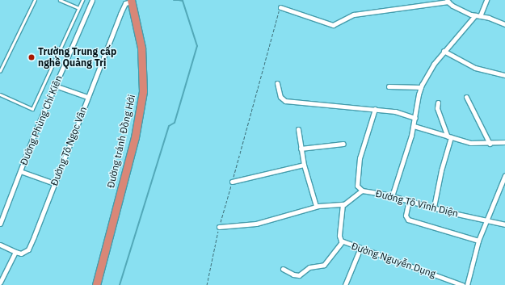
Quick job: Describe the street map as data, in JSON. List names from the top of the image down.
{
  "streets": {
    "highway": ["Đường tránh Đồng Hới"],
    "street": [
      "Đường Phùng Chí Kiên",
      "Đường Tô Ngọc Vân",
      "Đường Tô Vĩnh Diện",
      "Đường Nguyễn Dụng"
    ]
  },
  "crossings": [
    ["Đường tránh Đồng Hới", "Đường Tô Ngọc Vân"],
    ["Đường Tô Vĩnh Diện", "Đường Nguyễn Dụng"]
  ],
  "places": ["Trường Trung cấp nghề Quảng Trị"]
}
